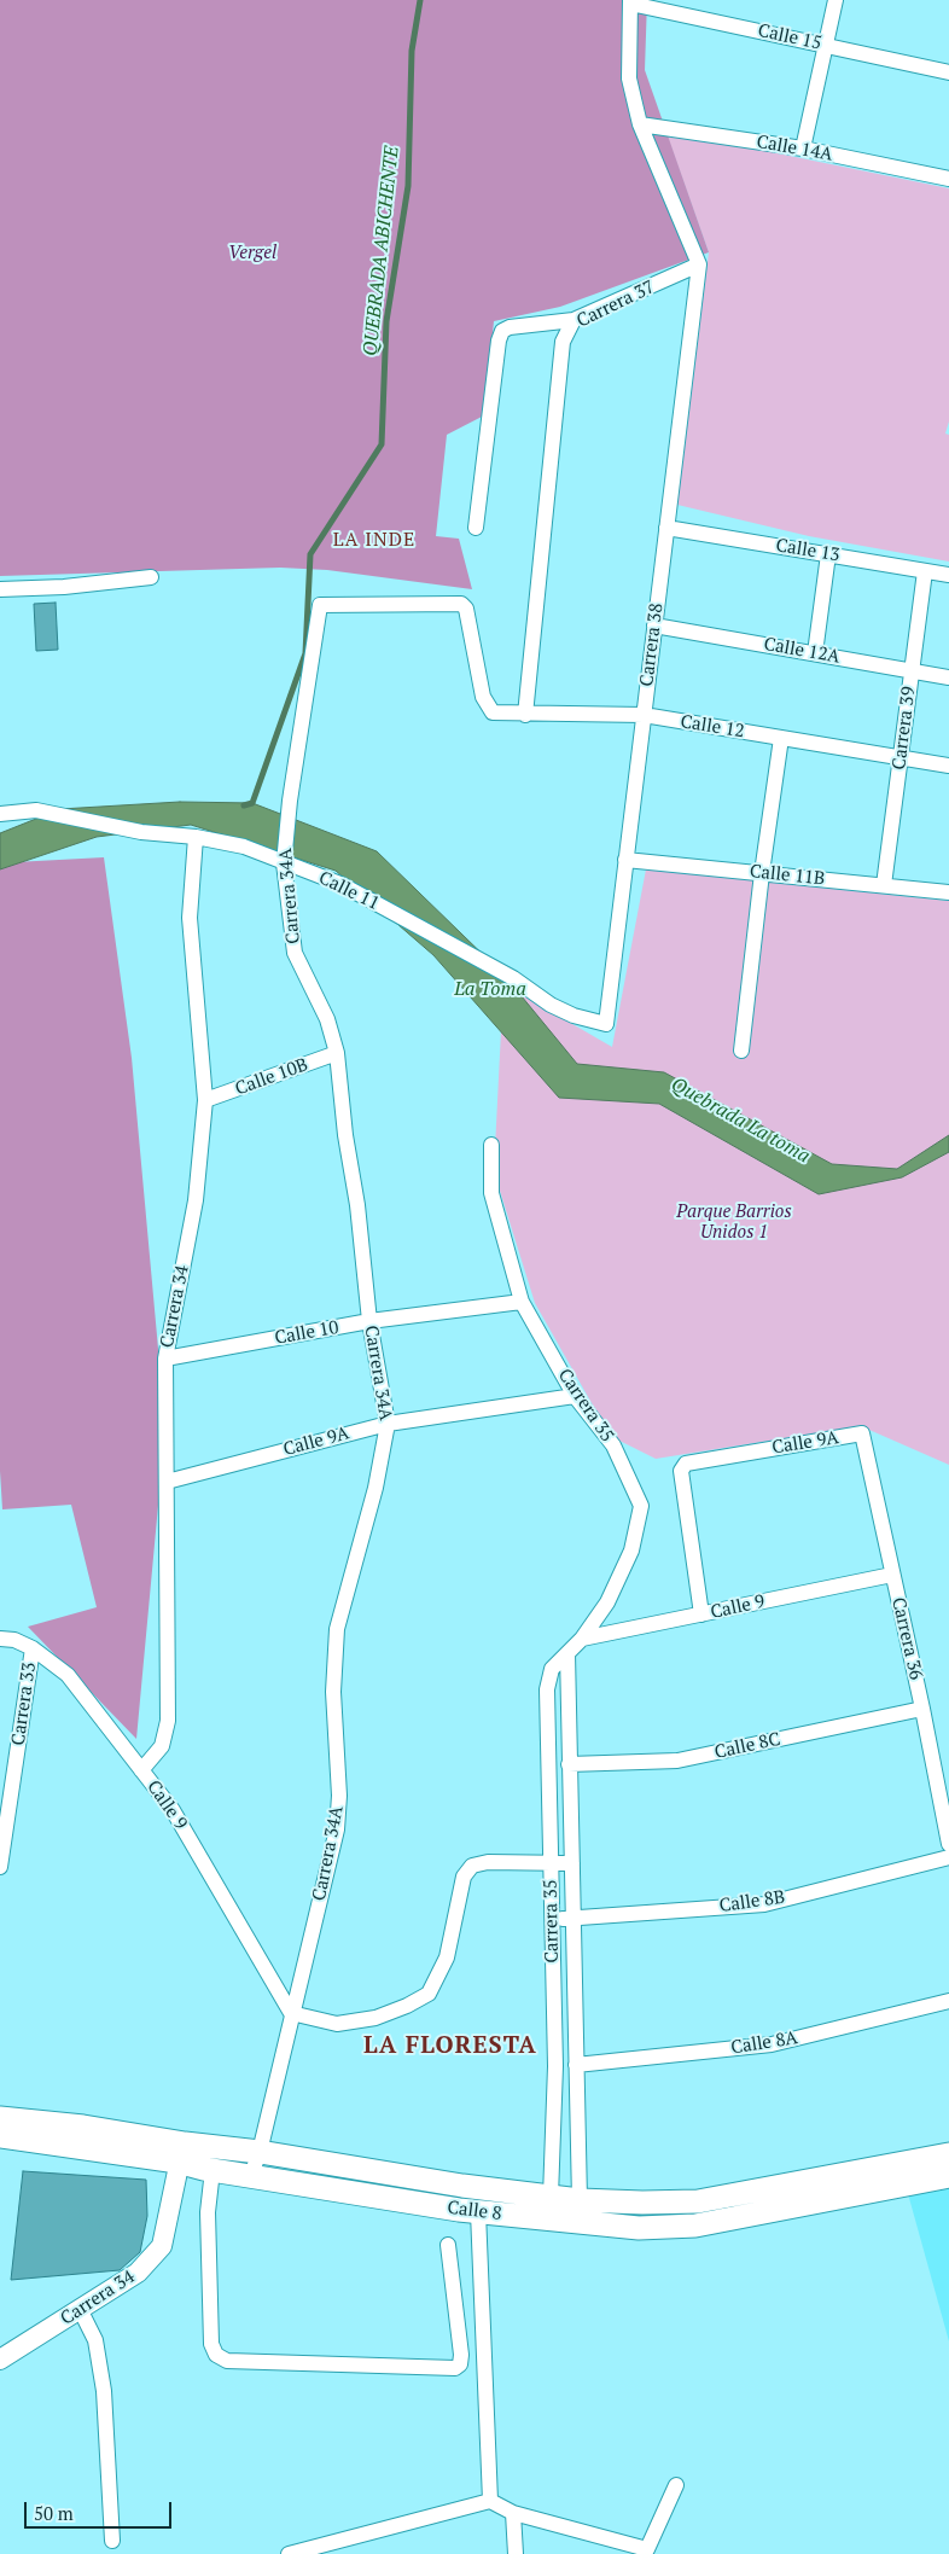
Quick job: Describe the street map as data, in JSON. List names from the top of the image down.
{
  "streets": {
    "main road": ["Calle 8"],
    "street": [
      "Calle 15",
      "Calle 14A",
      "Carrera 37",
      "Calle 13",
      "Carrera 38",
      "Calle 12A",
      "Calle 12",
      "Carrera 39",
      "Calle 11B",
      "Calle 11",
      "Carrera 34A",
      "Calle 10B",
      "Carrera 34",
      "Calle 10",
      "Carrera 35",
      "Calle 9A",
      "Calle 9",
      "Carrera 36",
      "Carrera 33",
      "Calle 8C",
      "Calle 8B",
      "Calle 8A"
    ]
  },
  "crossings": [
    ["Carrera 37", "Carrera 38"],
    ["Carrera 37", "Calle 12"],
    ["Calle 13", "Carrera 38"],
    ["Calle 13", "Carrera 39"],
    ["Carrera 38", "Calle 12A"],
    ["Carrera 38", "Calle 12"],
    ["Carrera 38", "Calle 11B"],
    ["Carrera 38", "Calle 11"],
    ["Calle 12A", "Carrera 39"],
    ["Calle 12", "Carrera 39"],
    ["Calle 12", "Carrera 34A"],
    ["Carrera 39", "Calle 11B"],
    ["Calle 11", "Carrera 34A"],
    ["Calle 11", "Carrera 34"],
    ["Carrera 34A", "Calle 10B"],
    ["Carrera 34A", "Calle 10"],
    ["Carrera 34A", "Calle 9A"],
    ["Carrera 34A", "Calle 9"],
    ["Carrera 34A", "Calle 8"],
    ["Calle 10B", "Carrera 34"],
    ["Carrera 34", "Calle 10"],
    ["Carrera 34", "Calle 9A"],
    ["Carrera 34", "Calle 9"],
    ["Carrera 34", "Calle 8"],
    ["Calle 10", "Carrera 35"],
    ["Carrera 35", "Calle 9A"],
    ["Carrera 35", "Calle 9"],
    ["Carrera 35", "Calle 8C"],
    ["Carrera 35", "Calle 8B"],
    ["Carrera 35", "Calle 8A"],
    ["Carrera 35", "Calle 8"],
    ["Calle 9A", "Calle 9"],
    ["Calle 9A", "Carrera 36"],
    ["Calle 9", "Carrera 36"],
    ["Calle 9", "Carrera 33"],
    ["Carrera 36", "Calle 8C"]
  ],
  "districts": ["LA INDE", "LA FLORESTA"],
  "water": ["QUEBRADA ABICHENTE", "La Toma", "Quebrada La toma"],
  "parks": ["Vergel", "Parque Barrios Unidos 1"],
  "scale_bar": "50 m"
}
